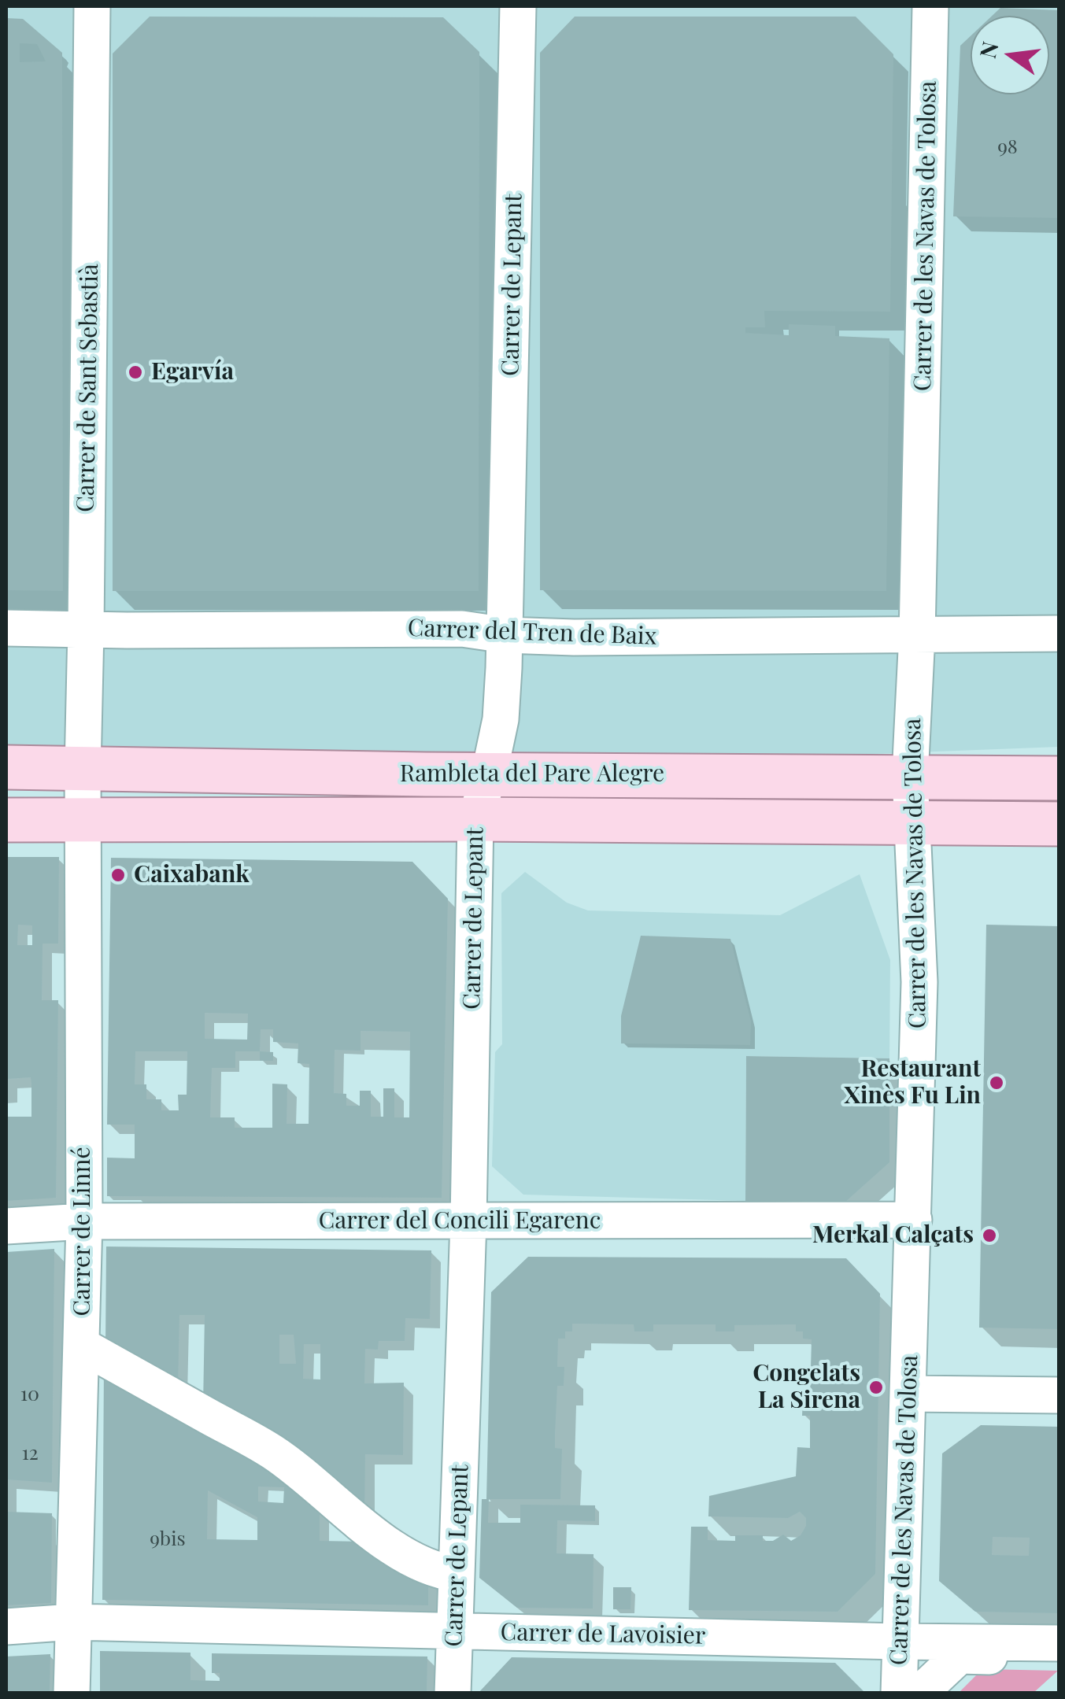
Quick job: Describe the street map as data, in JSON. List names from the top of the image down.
{
  "streets": {
    "main road": ["Rambleta del Pare Alegre"],
    "street": [
      "Carrer de les Navas de Tolosa",
      "Carrer de Lepant",
      "Carrer de Sant Sebastià",
      "Carrer del Tren de Baix",
      "Carrer del Concili Egarenc",
      "Carrer de Linné",
      "Carrer de Lavoisier"
    ]
  },
  "crossings": [
    ["Carrer de les Navas de Tolosa", "Carrer del Tren de Baix"],
    ["Carrer de les Navas de Tolosa", "Rambleta del Pare Alegre"],
    ["Carrer de les Navas de Tolosa", "Carrer del Concili Egarenc"],
    ["Carrer de les Navas de Tolosa", "Carrer de Lavoisier"],
    ["Carrer de Lepant", "Carrer del Tren de Baix"],
    ["Carrer de Lepant", "Rambleta del Pare Alegre"],
    ["Carrer de Lepant", "Carrer del Concili Egarenc"],
    ["Carrer de Lepant", "Carrer de Lavoisier"],
    ["Carrer de Sant Sebastià", "Carrer del Tren de Baix"],
    ["Carrer de Sant Sebastià", "Rambleta del Pare Alegre"],
    ["Carrer de Sant Sebastià", "Carrer de Linné"],
    ["Rambleta del Pare Alegre", "Carrer de Linné"],
    ["Carrer del Concili Egarenc", "Carrer de Linné"],
    ["Carrer de Linné", "Carrer de Lavoisier"]
  ],
  "places": [
    "Egarvía",
    "Caixabank",
    "Restaurant Xinès Fu Lin",
    "Merkal Calçats",
    "Congelats La Sirena"
  ],
  "house_numbers": [
    "98",
    "10",
    "12",
    "9bis"
  ],
  "north": "left"
}
